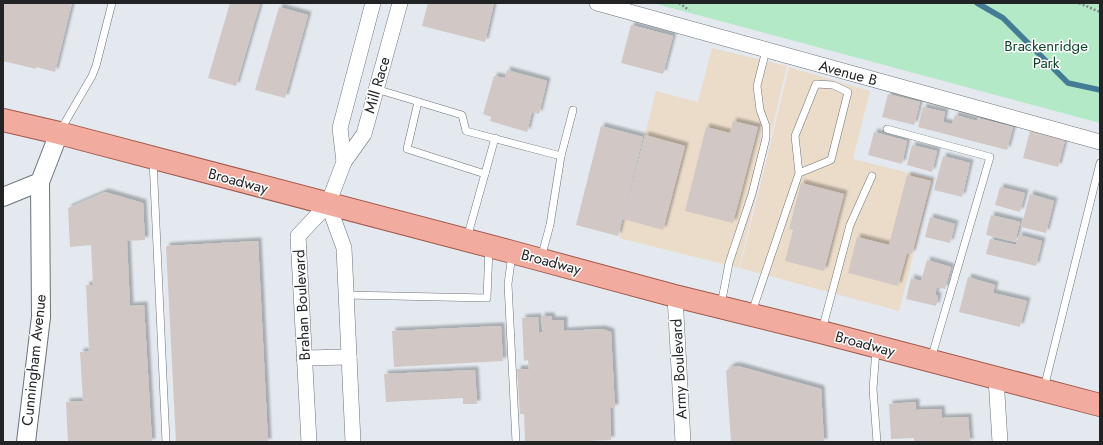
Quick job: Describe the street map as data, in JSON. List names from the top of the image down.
{
  "streets": {
    "main road": ["Broadway"],
    "street": [
      "Avenue B",
      "Mill Race",
      "Brahan Boulevard",
      "Cunningham Avenue",
      "Army Boulevard"
    ]
  },
  "crossings": [
    ["Mill Race", "Broadway"],
    ["Mill Race", "Brahan Boulevard"],
    ["Broadway", "Brahan Boulevard"],
    ["Broadway", "Army Boulevard"]
  ],
  "parks": ["Brackenridge Park"]
}
